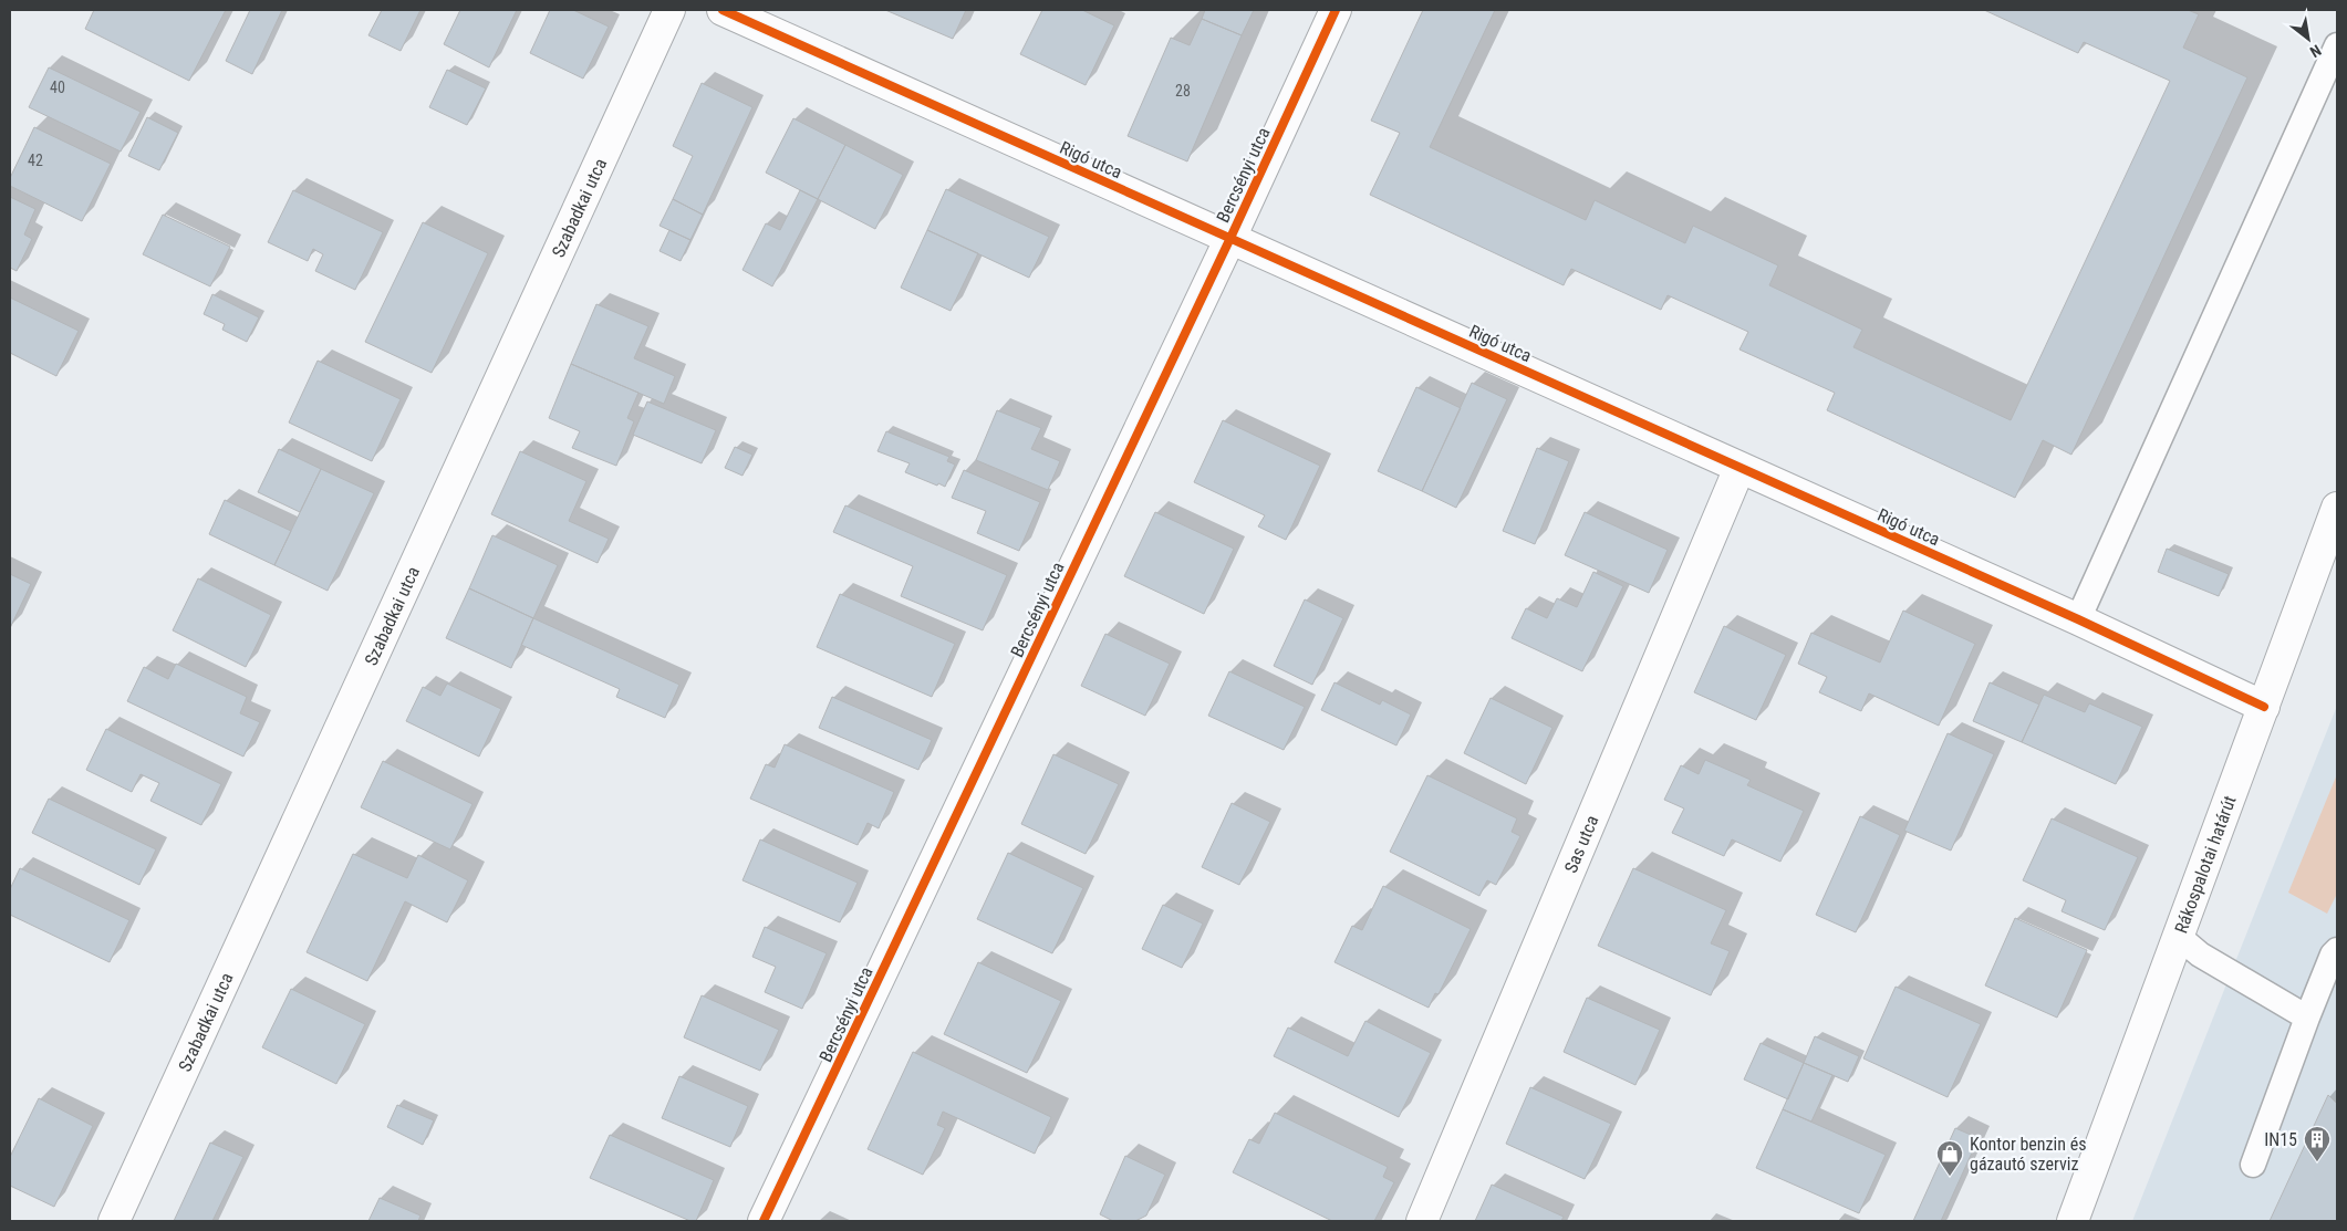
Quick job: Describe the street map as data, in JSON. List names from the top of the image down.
{
  "streets": {
    "street": [
      "Rigó utca",
      "Bercsényi utca",
      "Szabadkai utca",
      "Sas utca",
      "Rákospalotai határút"
    ]
  },
  "crossings": [
    ["Rigó utca", "Bercsényi utca"],
    ["Rigó utca", "Sas utca"],
    ["Rigó utca", "Rákospalotai határút"]
  ],
  "places": {
    "building": ["IN15"],
    "shop": ["Kontor benzin és gázautó szerviz"]
  },
  "house_numbers": ["40", "28", "42"],
  "north": "bottom right"
}
